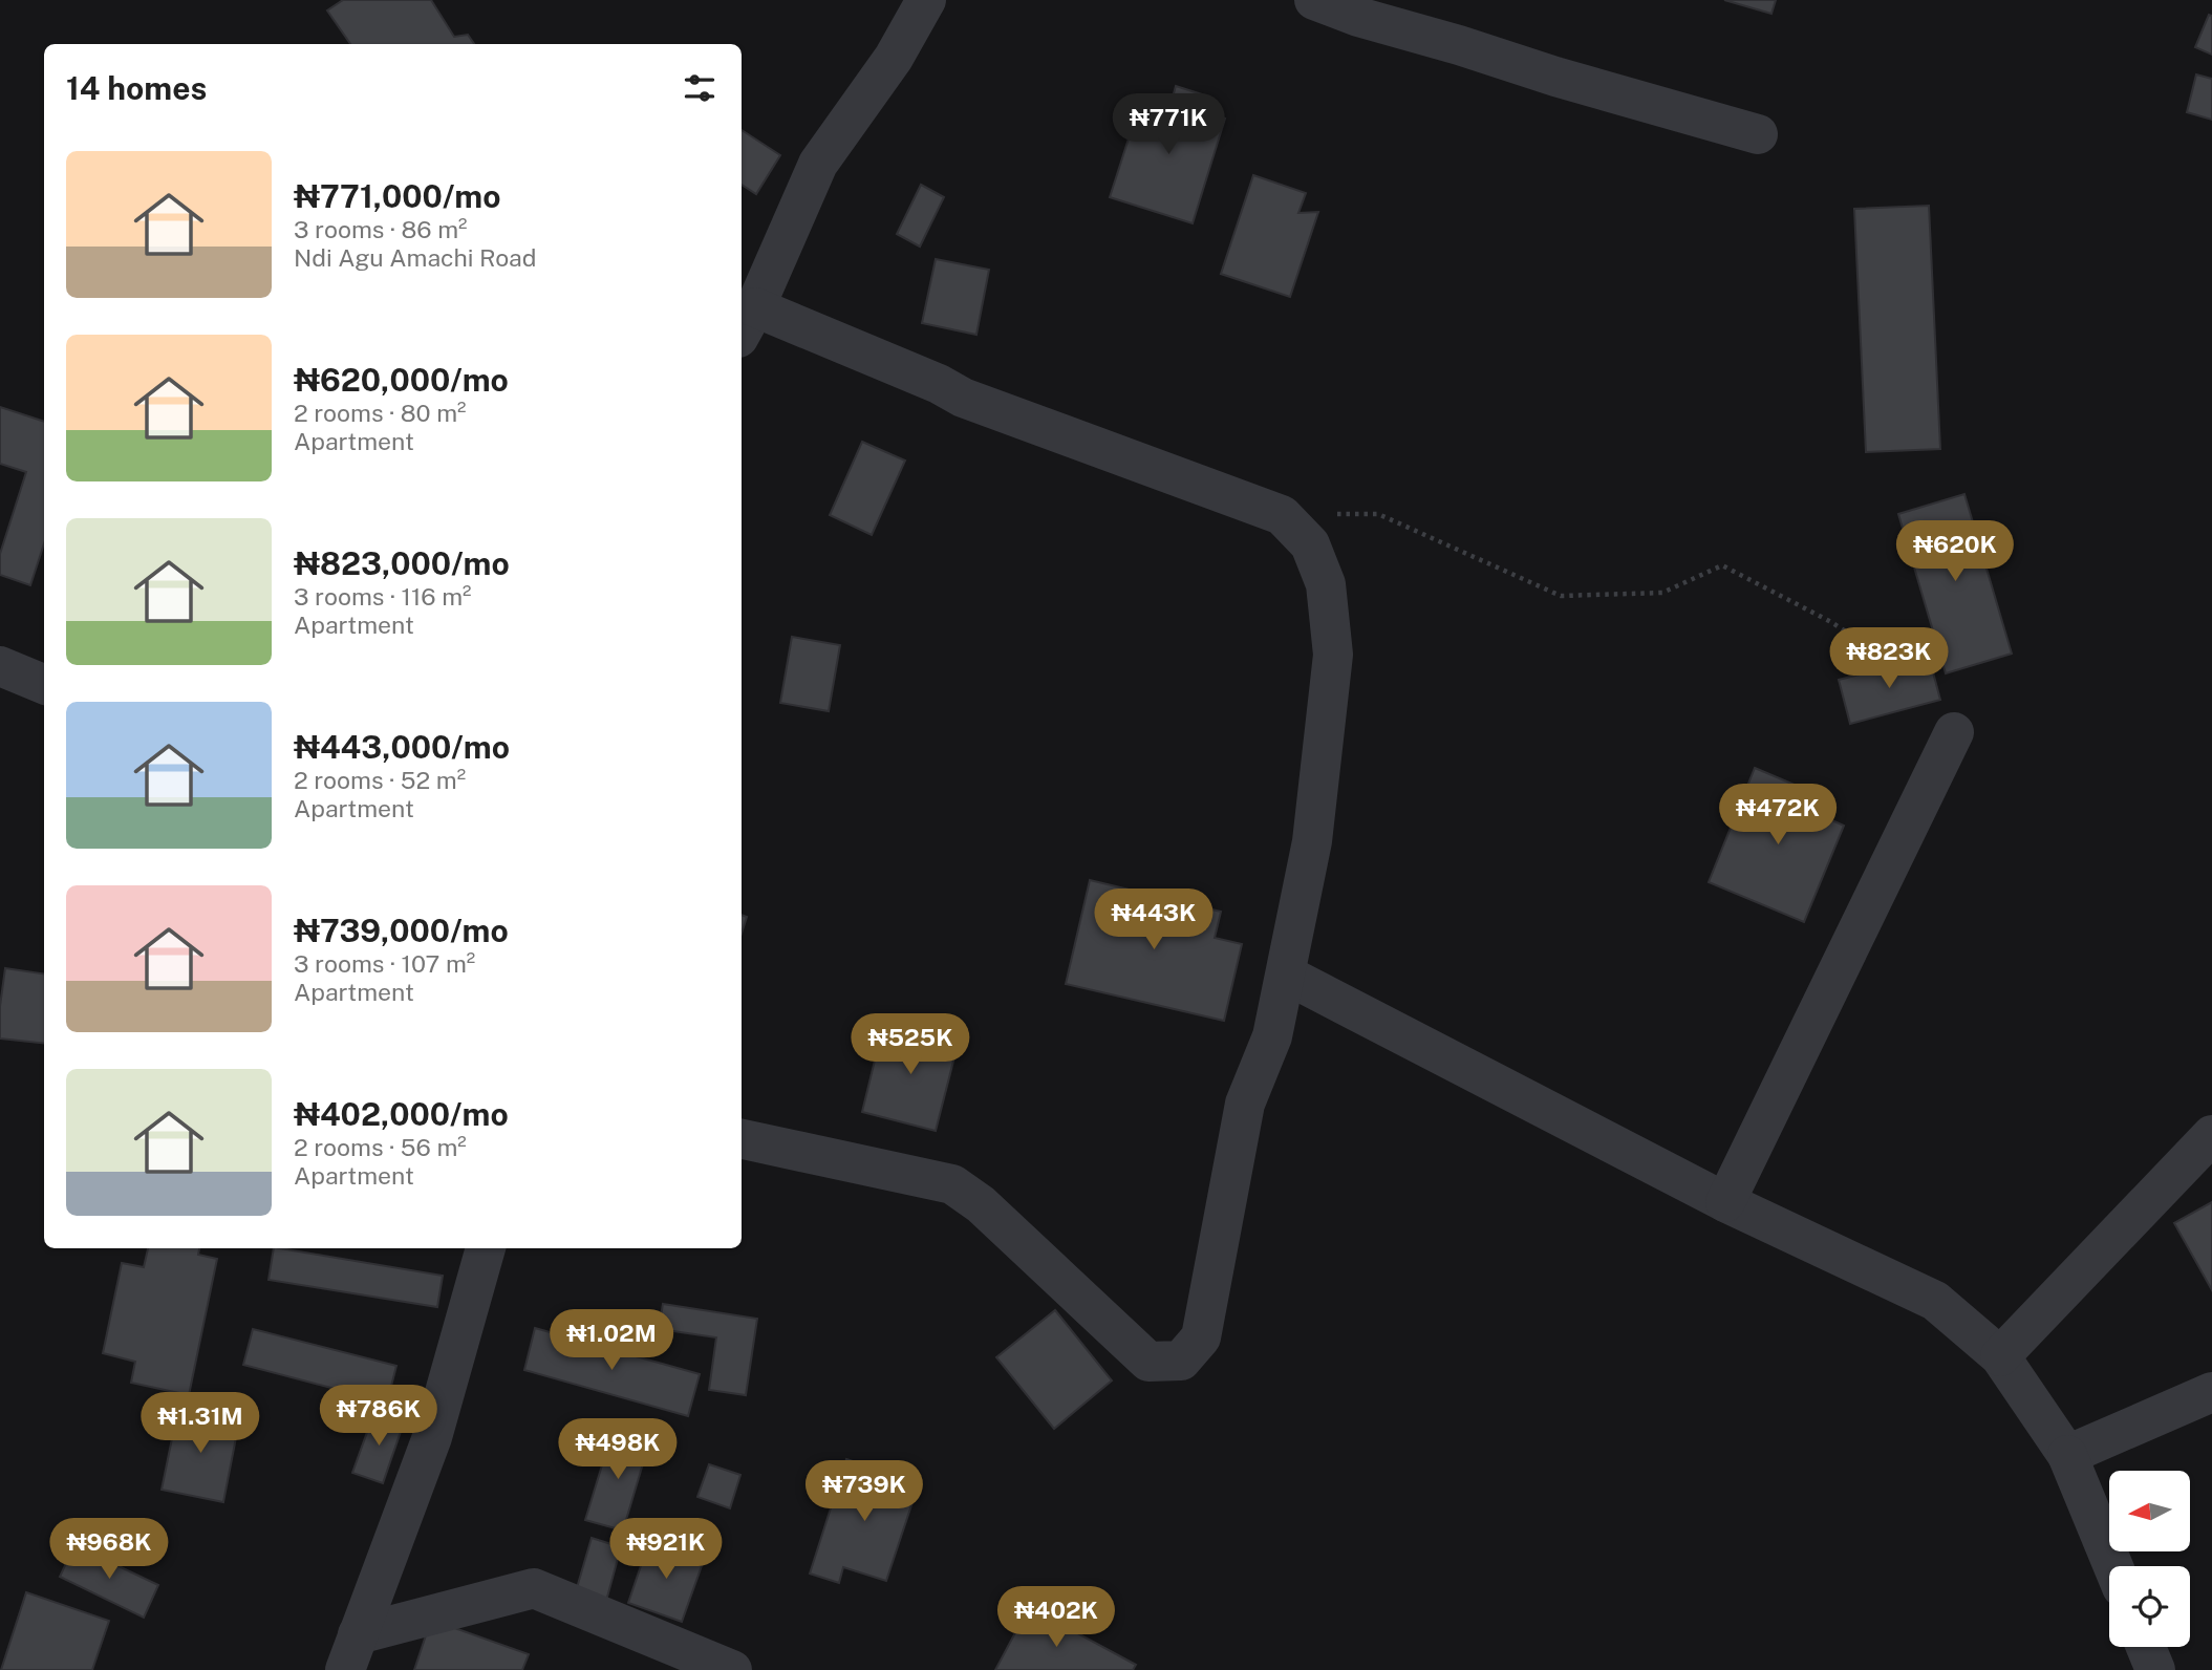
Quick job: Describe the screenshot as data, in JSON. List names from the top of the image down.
{
  "north": "left",
  "page": {
    "heading": "14 homes",
    "price": [
      "₦771K",
      "₦620K",
      "₦823K",
      "₦472K",
      "₦443K",
      "₦525K",
      "₦1.02M",
      "₦786K",
      "₦1.31M",
      "₦498K",
      "₦739K",
      "₦968K",
      "₦921K",
      "₦402K"
    ],
    "list": [
      {
        "name": "₦771,000/mo",
        "note": "3 rooms · 86 m² · Ndi Agu Amachi Road"
      },
      {
        "name": "₦620,000/mo",
        "note": "2 rooms · 80 m² · Apartment"
      },
      {
        "name": "₦823,000/mo",
        "note": "3 rooms · 116 m² · Apartment"
      },
      {
        "name": "₦443,000/mo",
        "note": "2 rooms · 52 m² · Apartment"
      },
      {
        "name": "₦739,000/mo",
        "note": "3 rooms · 107 m² · Apartment"
      },
      {
        "name": "₦402,000/mo",
        "note": "2 rooms · 56 m² · Apartment"
      }
    ]
  }
}
